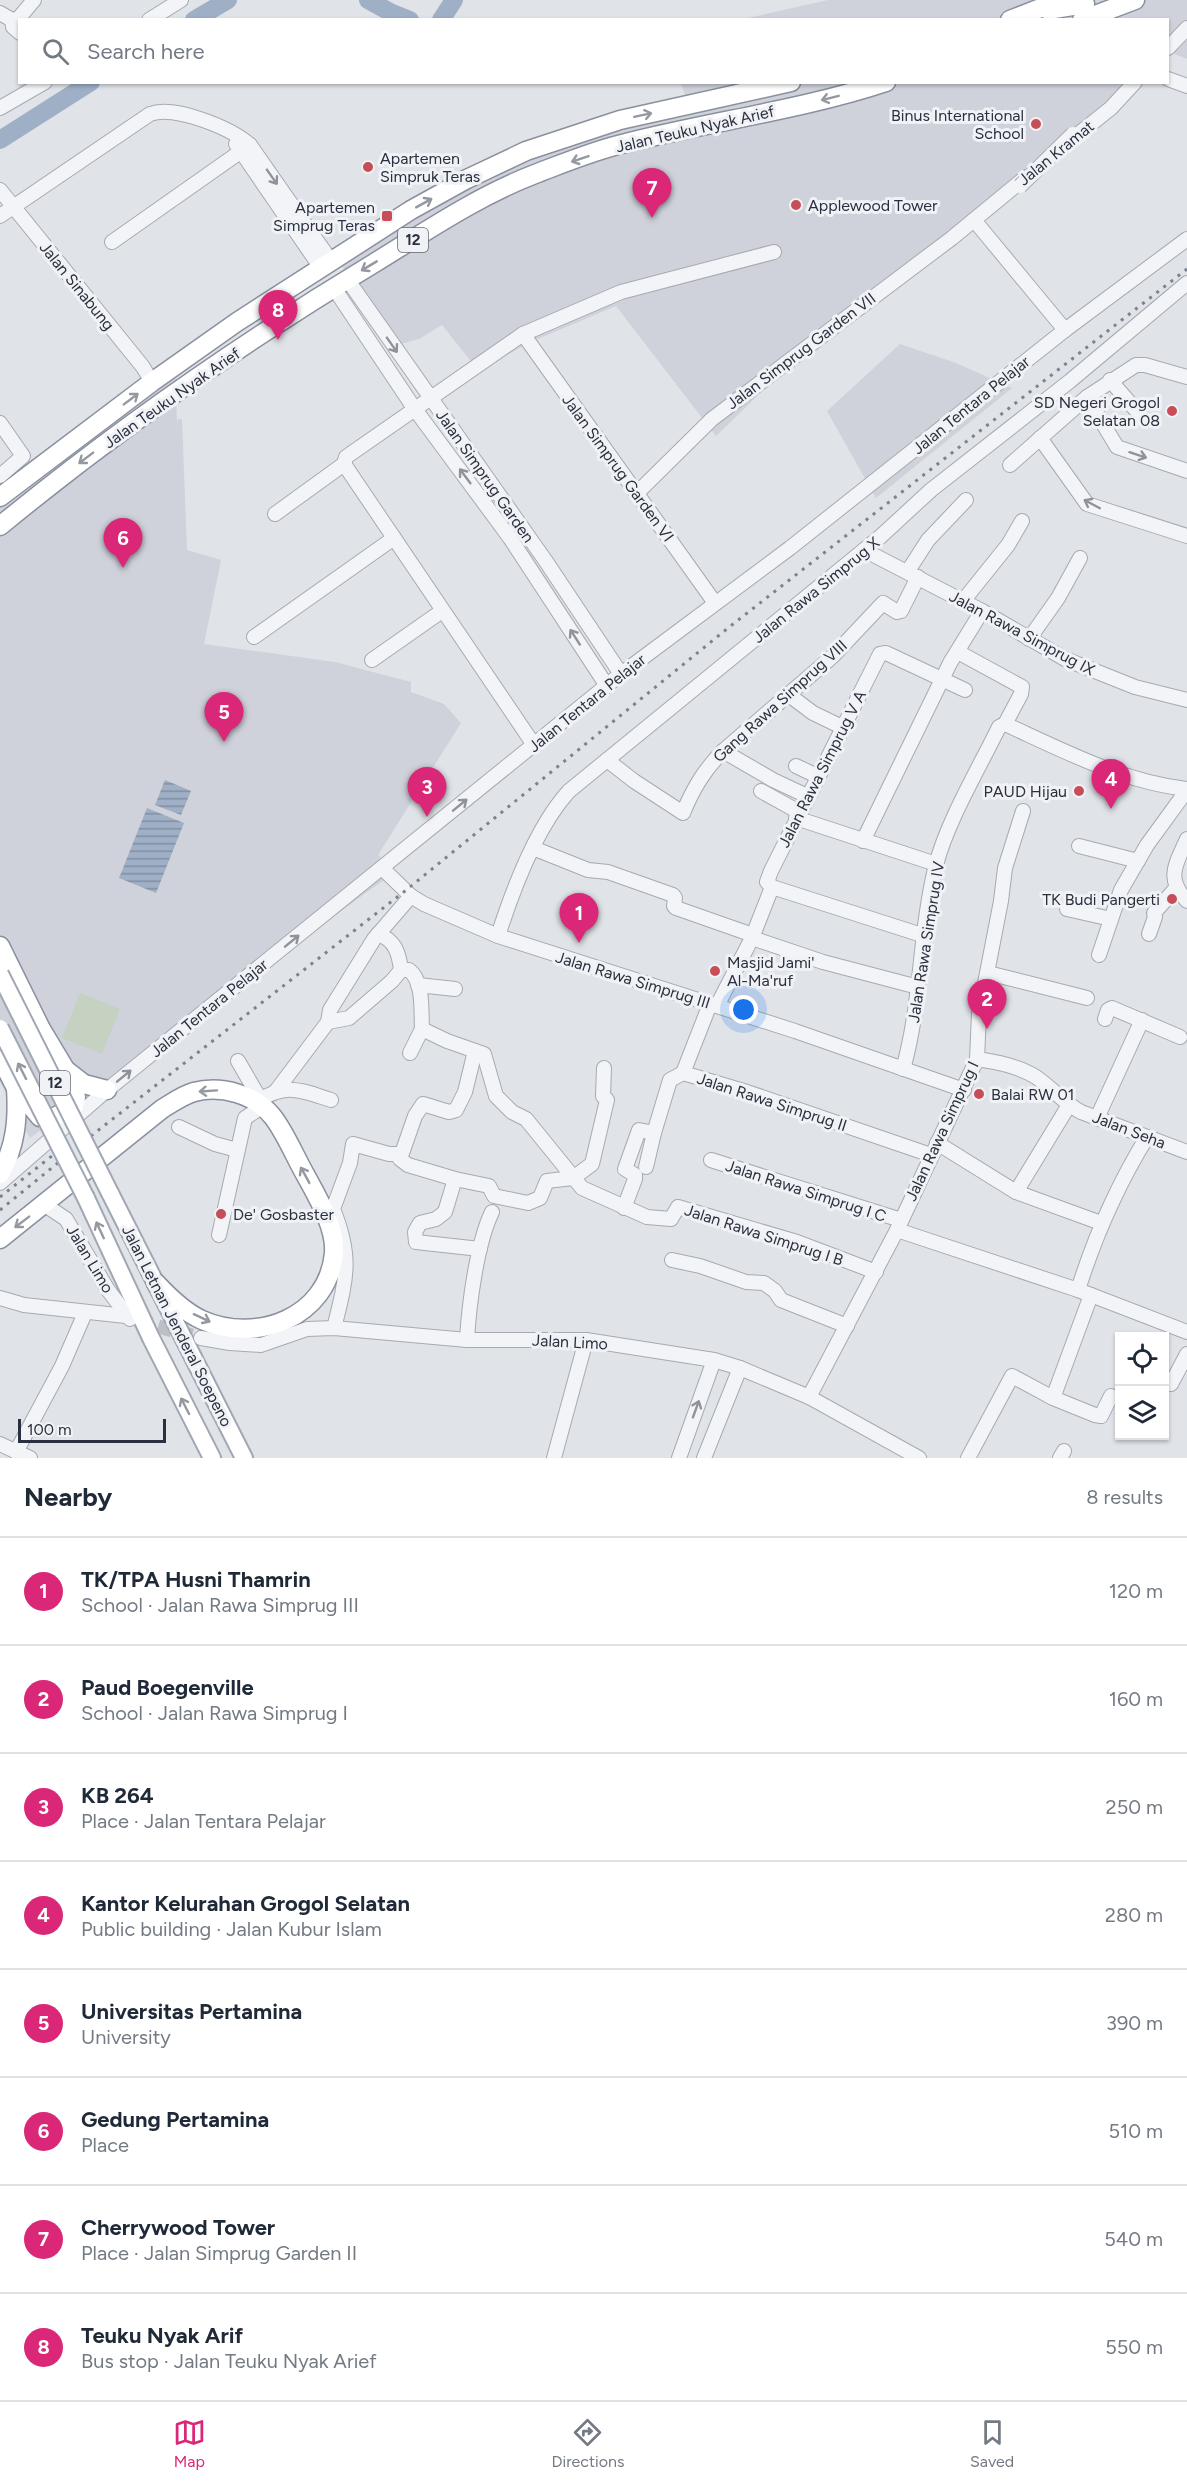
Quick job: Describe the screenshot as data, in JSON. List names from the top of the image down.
{
  "streets": {
    "highway": ["Jalan Teuku Nyak Arief", "12"],
    "main road": ["Jalan Letnan Jenderal Soepeno"],
    "street": [
      "Jalan Kramat",
      "Jalan Sinabung",
      "Jalan Simprug Garden VII",
      "Jalan Tentara Pelajar",
      "Jalan Simprug Garden VI",
      "Jalan Simprug Garden",
      "Jalan Rawa Simprug X",
      "Jalan Rawa Simprug IX",
      "Gang Rawa Simprug VIII",
      "Jalan Rawa Simprug V A",
      "Jalan Rawa Simprug IV",
      "Jalan Rawa Simprug III",
      "Jalan Rawa Simprug II",
      "Jalan Seha",
      "Jalan Rawa Simprug I",
      "Jalan Rawa Simprug I C",
      "Jalan Rawa Simprug I B",
      "Jalan Limo"
    ]
  },
  "crossings": [
    ["Jalan Teuku Nyak Arief", "Jalan Sinabung"],
    ["Jalan Teuku Nyak Arief", "Jalan Simprug Garden"],
    ["Jalan Kramat", "Jalan Simprug Garden VII"],
    ["Jalan Simprug Garden VII", "Jalan Simprug Garden VI"],
    ["Jalan Tentara Pelajar", "Jalan Simprug Garden VI"],
    ["Jalan Tentara Pelajar", "Jalan Simprug Garden"],
    ["Jalan Tentara Pelajar", "Jalan Rawa Simprug III"],
    ["Jalan Rawa Simprug X", "Jalan Rawa Simprug IX"],
    ["Jalan Rawa Simprug X", "Gang Rawa Simprug VIII"],
    ["Jalan Rawa Simprug X", "Jalan Rawa Simprug III"],
    ["Jalan Rawa Simprug IX", "Gang Rawa Simprug VIII"],
    ["Jalan Rawa Simprug V A", "Jalan Rawa Simprug II"],
    ["Jalan Rawa Simprug IV", "Jalan Rawa Simprug III"],
    ["Jalan Rawa Simprug III", "Jalan Rawa Simprug II"],
    ["Jalan Rawa Simprug III", "Jalan Rawa Simprug I"],
    ["Jalan Rawa Simprug II", "Jalan Rawa Simprug I"],
    ["Jalan Seha", "Jalan Rawa Simprug I"],
    ["Jalan Rawa Simprug I", "Jalan Rawa Simprug I C"],
    ["Jalan Rawa Simprug I", "Jalan Rawa Simprug I B"],
    ["Jalan Rawa Simprug I", "Jalan Limo"]
  ],
  "places": {
    "other": [
      "Binus International School",
      "Apartemen Simpruk Teras",
      "Applewood Tower",
      "SD Negeri Grogol Selatan 08",
      "PAUD Hijau",
      "TK Budi Pangerti",
      "Masjid Jami' Al-Ma'ruf",
      "Balai RW 01",
      "De' Gosbaster"
    ],
    "transit": ["Apartemen Simprug Teras"]
  },
  "scale_bar": "100 m",
  "page": {
    "search": "Search here",
    "pins": [
      "7",
      "8",
      "6",
      "5",
      "4",
      "3",
      "1",
      "2"
    ],
    "scale": "100 m",
    "heading": ["Nearby", "8 results"],
    "list": [
      {
        "mark": "1",
        "name": "TK/TPA Husni Thamrin",
        "note": "School · Jalan Rawa Simprug III",
        "value": "120 m"
      },
      {
        "mark": "2",
        "name": "Paud Boegenville",
        "note": "School · Jalan Rawa Simprug I",
        "value": "160 m"
      },
      {
        "mark": "3",
        "name": "KB 264",
        "note": "Place · Jalan Tentara Pelajar",
        "value": "250 m"
      },
      {
        "mark": "4",
        "name": "Kantor Kelurahan Grogol Selatan",
        "note": "Public building · Jalan Kubur Islam",
        "value": "280 m"
      },
      {
        "mark": "5",
        "name": "Universitas Pertamina",
        "note": "University",
        "value": "390 m"
      },
      {
        "mark": "6",
        "name": "Gedung Pertamina",
        "note": "Place",
        "value": "510 m"
      },
      {
        "mark": "7",
        "name": "Cherrywood Tower",
        "note": "Place · Jalan Simprug Garden II",
        "value": "540 m"
      },
      {
        "mark": "8",
        "name": "Teuku Nyak Arif",
        "note": "Bus stop · Jalan Teuku Nyak Arief",
        "value": "550 m"
      }
    ],
    "nav": ["Map", "Directions", "Saved"]
  }
}
